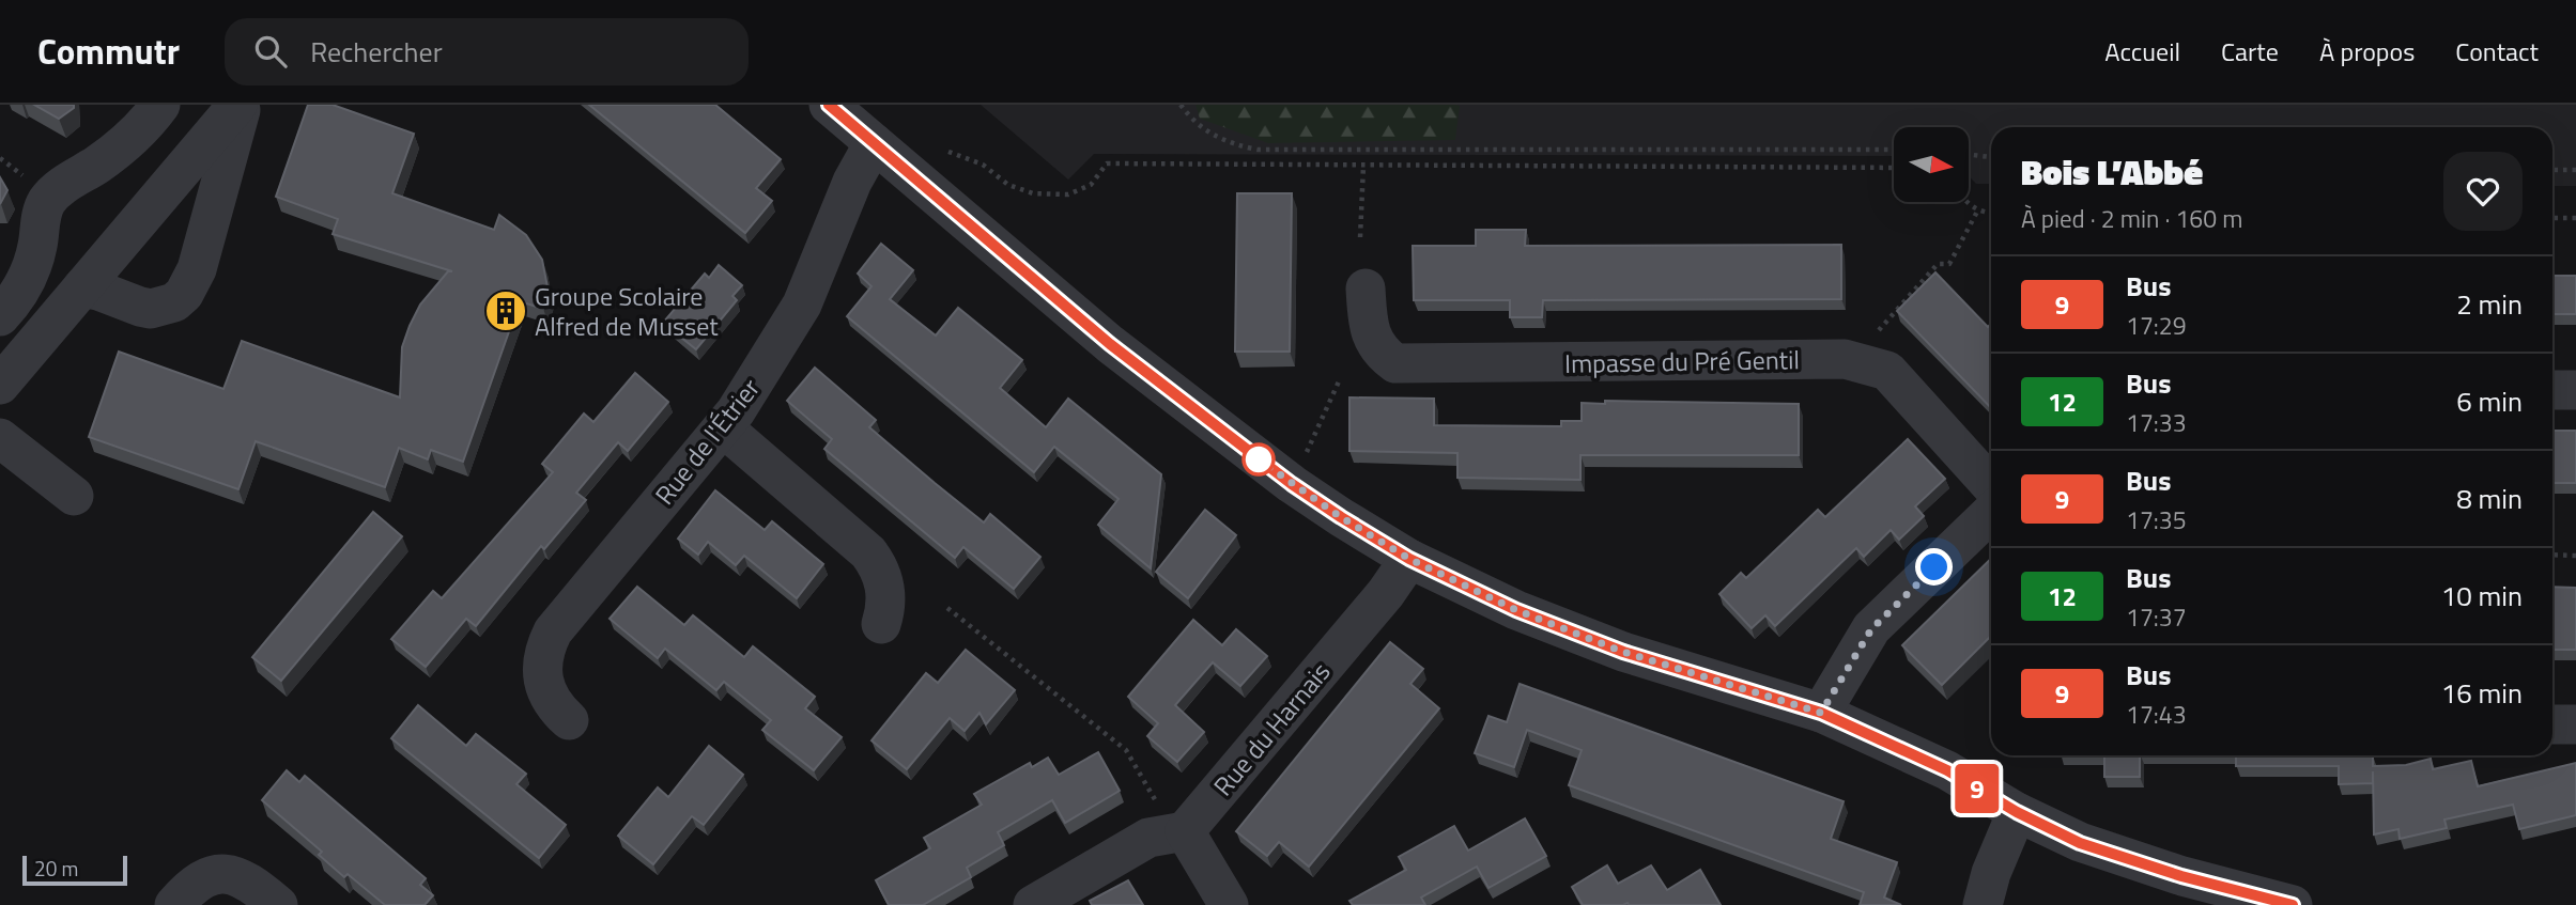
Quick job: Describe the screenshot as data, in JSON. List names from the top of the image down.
{
  "streets": {
    "street": ["Impasse du Pré Gentil", "Rue de l'Étrier", "Rue du Harnais"]
  },
  "places": {
    "building": ["Groupe Scolaire Alfred de Musset"]
  },
  "lines": ["bus line 9"],
  "scale_bar": "20 m",
  "north": "right",
  "page": {
    "header": "Commutr",
    "search": "Rechercher",
    "nav": [
      "Accueil",
      "Carte",
      "À propos",
      "Contact"
    ],
    "on_map": "9",
    "heading": ["Bois L’Abbé", "À pied · 2 min · 160 m"],
    "list": [
      {
        "mark": "9",
        "name": "Bus",
        "note": "17:29",
        "value": "2 min"
      },
      {
        "mark": "12",
        "name": "Bus",
        "note": "17:33",
        "value": "6 min"
      },
      {
        "mark": "9",
        "name": "Bus",
        "note": "17:35",
        "value": "8 min"
      },
      {
        "mark": "12",
        "name": "Bus",
        "note": "17:37",
        "value": "10 min"
      },
      {
        "mark": "9",
        "name": "Bus",
        "note": "17:43",
        "value": "16 min"
      }
    ],
    "scale": "20 m"
  }
}
